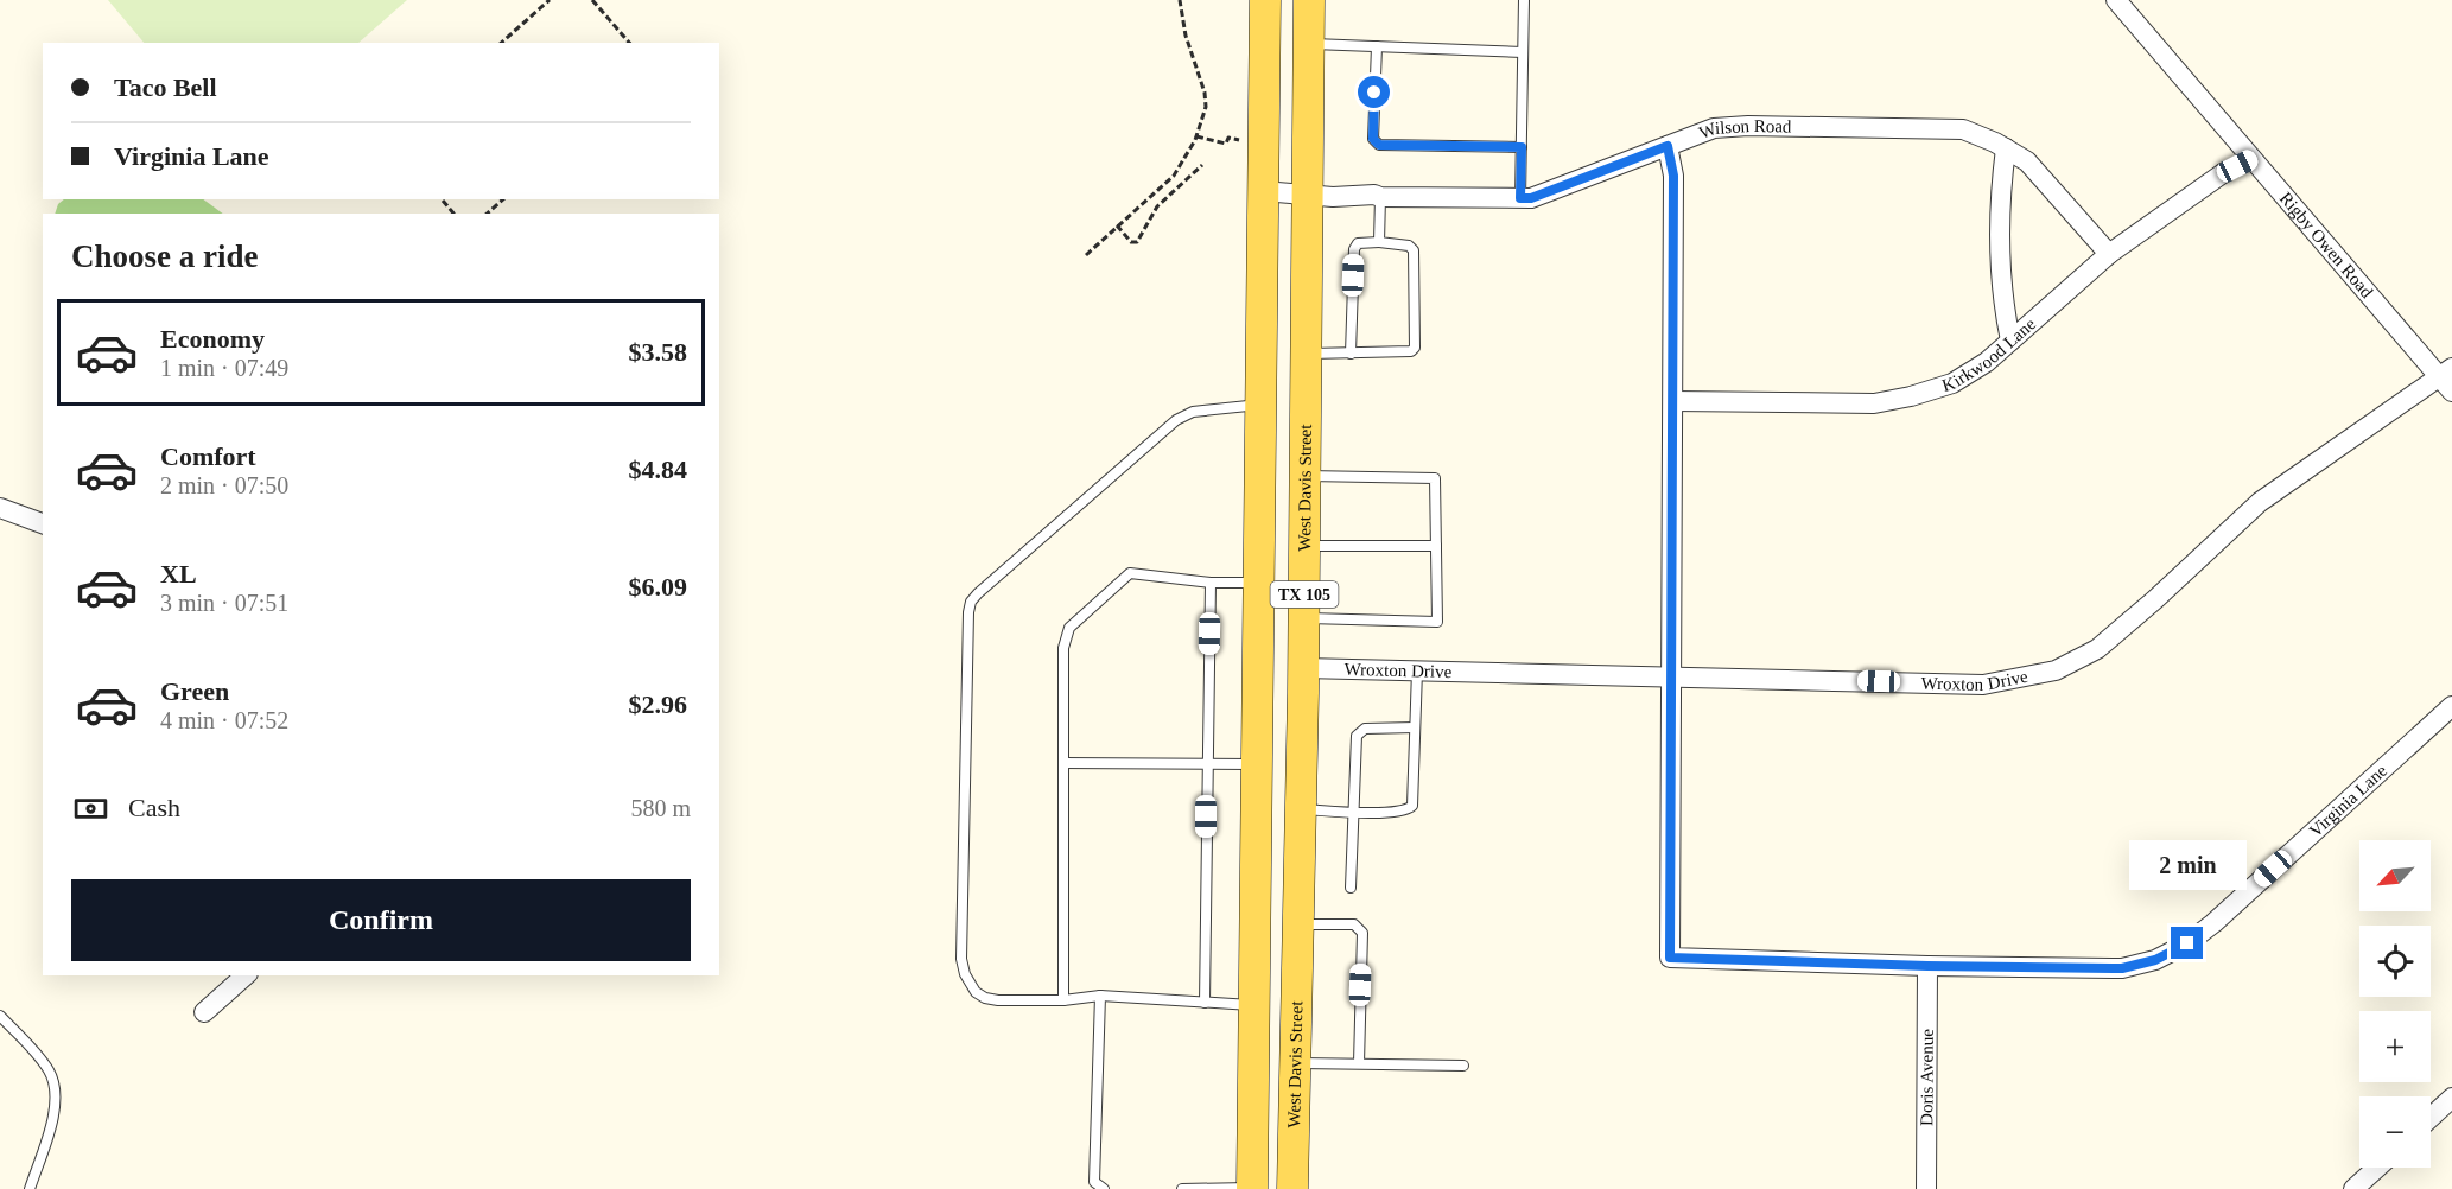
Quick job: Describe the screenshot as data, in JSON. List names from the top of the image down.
{
  "streets": {
    "main road": ["West Davis Street", "TX 105"],
    "street": [
      "Wilson Road",
      "Rigby Owen Road",
      "Kirkwood Lane",
      "Wroxton Drive",
      "Virginia Lane",
      "Doris Avenue"
    ]
  },
  "crossings": [
    ["Wilson Road", "Kirkwood Lane"],
    ["Wilson Road", "West Davis Street"],
    ["Wilson Road", "TX 105"],
    ["Rigby Owen Road", "Kirkwood Lane"],
    ["Rigby Owen Road", "Wroxton Drive"],
    ["West Davis Street", "Wroxton Drive"],
    ["Wroxton Drive", "Virginia Lane"],
    ["Virginia Lane", "Doris Avenue"]
  ],
  "north": "bottom left",
  "page": {
    "banner": ["Taco Bell", "Virginia Lane"],
    "heading": "Choose a ride",
    "list": [
      {
        "name": "Economy",
        "note": "1 min · 07:49",
        "value": "$3.58"
      },
      {
        "name": "Comfort",
        "note": "2 min · 07:50",
        "value": "$4.84"
      },
      {
        "name": "XL",
        "note": "3 min · 07:51",
        "value": "$6.09"
      },
      {
        "name": "Green",
        "note": "4 min · 07:52",
        "value": "$2.96"
      }
    ],
    "pay": ["Cash", "580 m"],
    "map_buttons": ["+", "−"],
    "bubble": "2 min",
    "buttons": "Confirm"
  }
}
